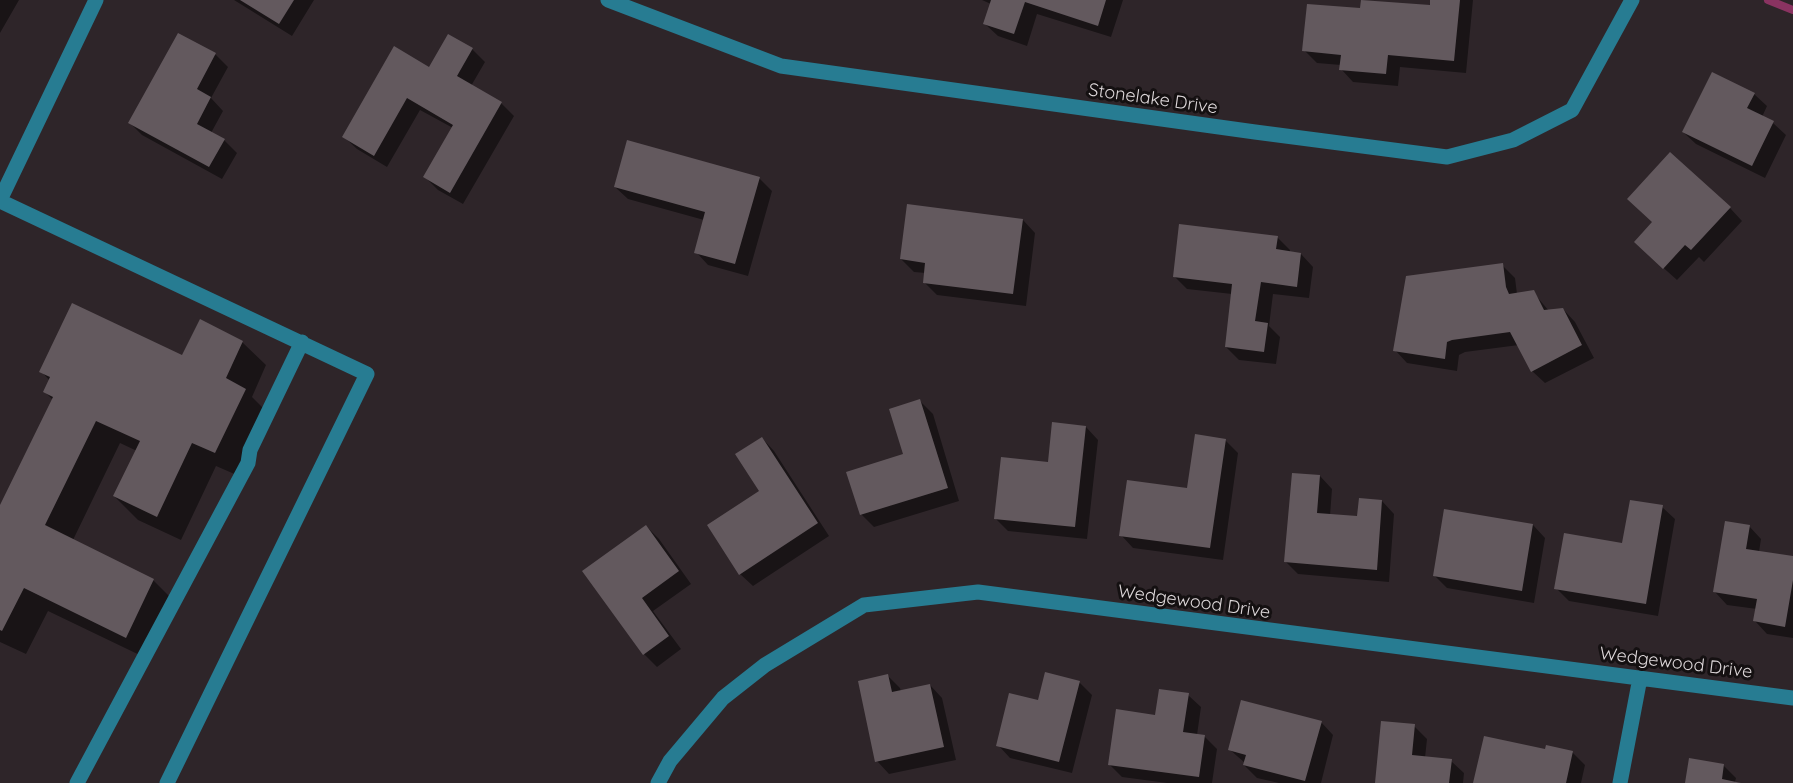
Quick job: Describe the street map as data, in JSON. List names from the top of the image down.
{
  "streets": {
    "street": ["Stonelake Drive", "Wedgewood Drive"]
  }
}
